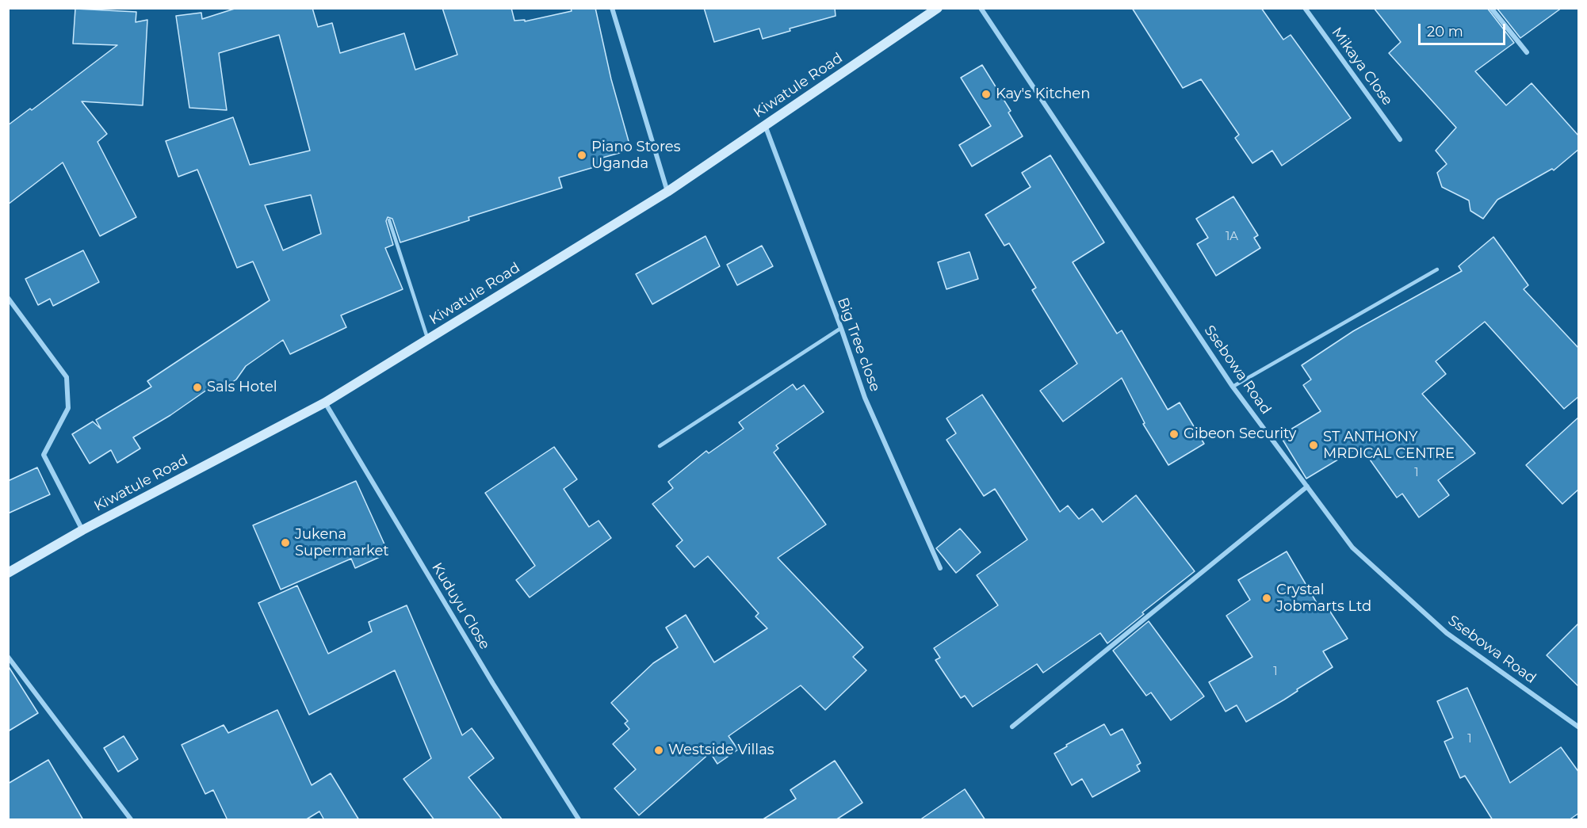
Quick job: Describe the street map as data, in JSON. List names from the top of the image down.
{
  "streets": {
    "main road": ["Kiwatule Road"],
    "street": [
      "Mikaya Close",
      "Big Tree close",
      "Ssebowa Road",
      "Kuduyu Close"
    ]
  },
  "crossings": [
    ["Kiwatule Road", "Big Tree close"],
    ["Kiwatule Road", "Kuduyu Close"]
  ],
  "places": [
    "Kay's Kitchen",
    "Piano Stores Uganda",
    "Sals Hotel",
    "Gibeon Security",
    "ST ANTHONY MRDICAL CENTRE",
    "Jukena Supermarket",
    "Crystal Jobmarts Ltd",
    "Westside Villas"
  ],
  "house_numbers": [
    "1A",
    "1",
    "1",
    "1"
  ],
  "scale_bar": "20 m"
}
